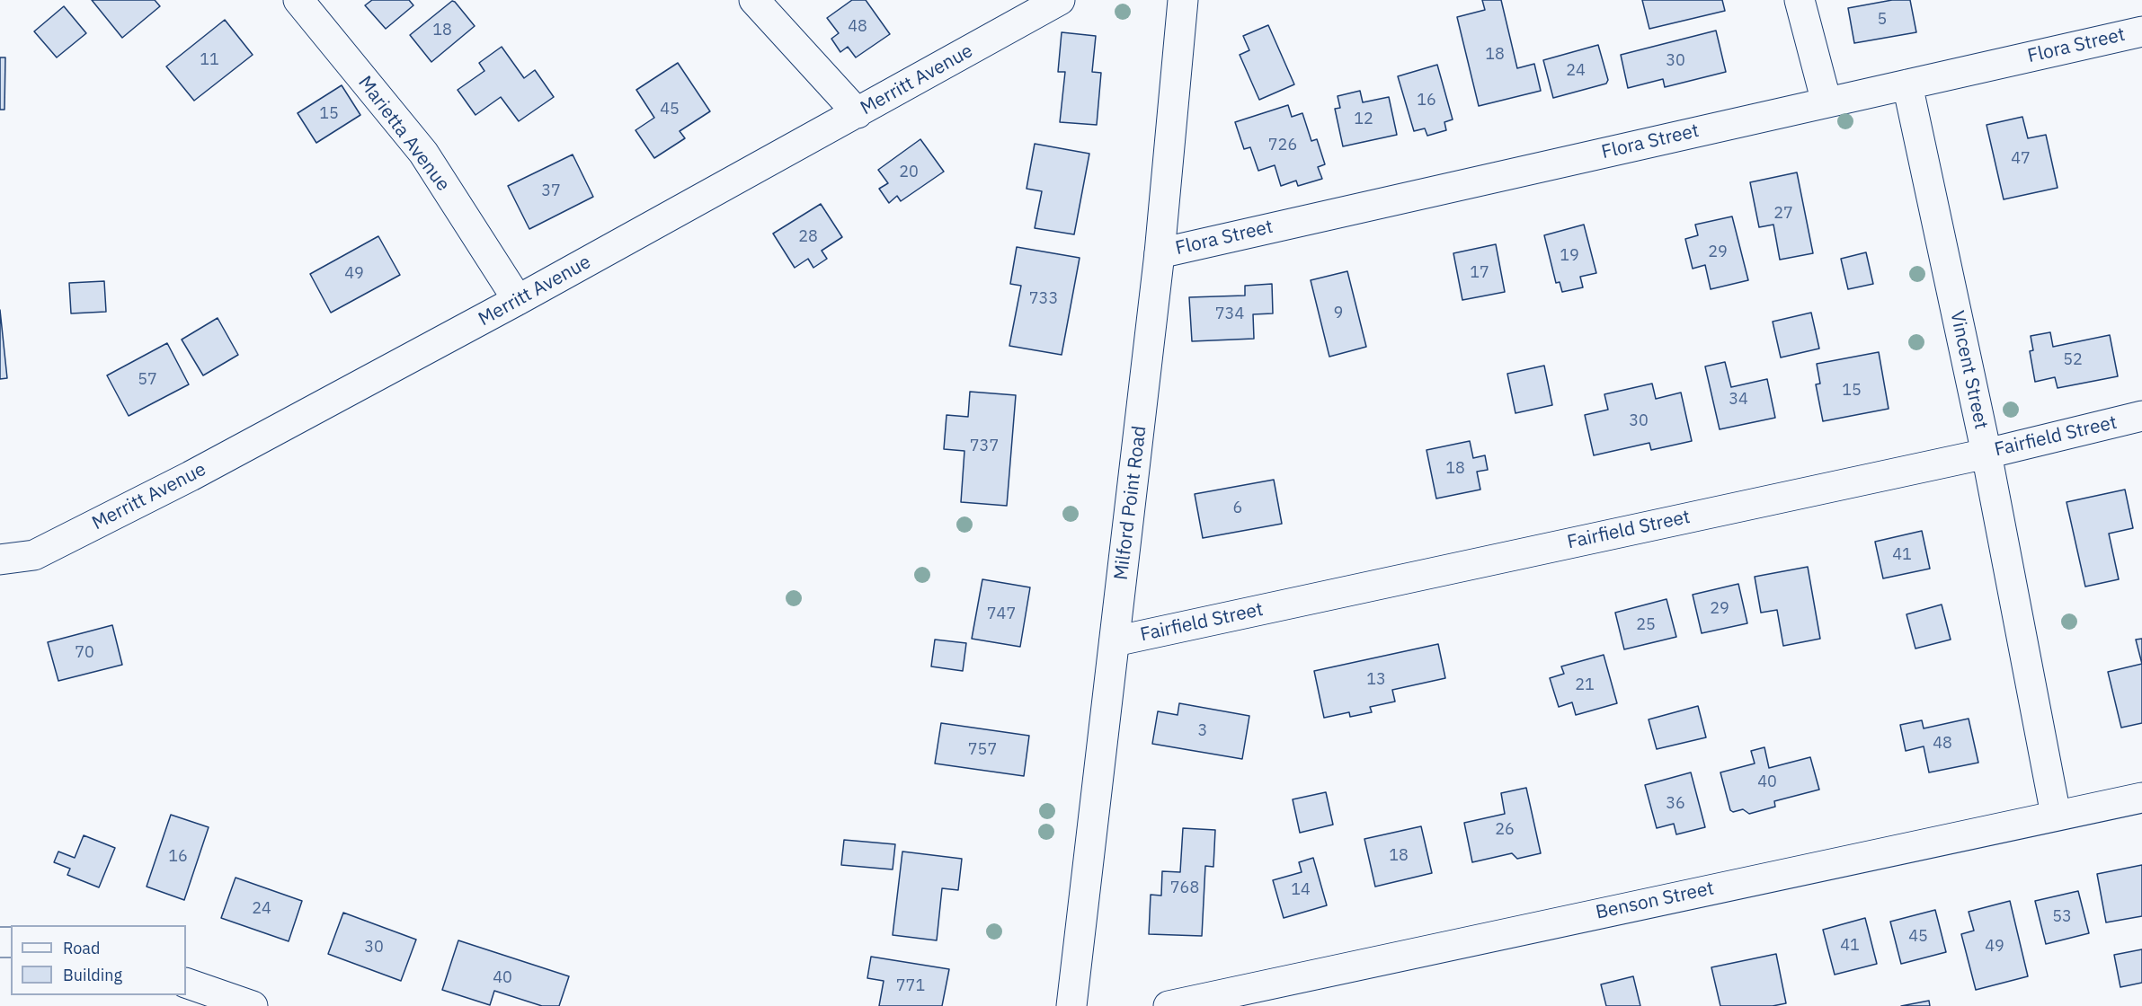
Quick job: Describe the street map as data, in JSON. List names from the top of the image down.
{
  "streets": {
    "street": [
      "Flora Street",
      "Merritt Avenue",
      "Marietta Avenue",
      "Vincent Street",
      "Fairfield Street",
      "Milford Point Road",
      "Benson Street"
    ]
  },
  "crossings": [
    ["Flora Street", "Vincent Street"],
    ["Flora Street", "Milford Point Road"],
    ["Merritt Avenue", "Marietta Avenue"],
    ["Vincent Street", "Fairfield Street"],
    ["Vincent Street", "Benson Street"],
    ["Fairfield Street", "Milford Point Road"]
  ],
  "house_numbers": [
    "5",
    "48",
    "18",
    "18",
    "11",
    "30",
    "24",
    "16",
    "45",
    "15",
    "12",
    "726",
    "47",
    "20",
    "37",
    "27",
    "28",
    "29",
    "19",
    "17",
    "49",
    "733",
    "9",
    "734",
    "52",
    "57",
    "15",
    "34",
    "30",
    "737",
    "18",
    "6",
    "41",
    "29",
    "747",
    "25",
    "70",
    "13",
    "21",
    "3",
    "48",
    "757",
    "40",
    "36",
    "26",
    "18",
    "16",
    "768",
    "14",
    "24",
    "53",
    "45",
    "41",
    "49",
    "30",
    "40",
    "771"
  ],
  "legend": ["Road", "Building"]
}
